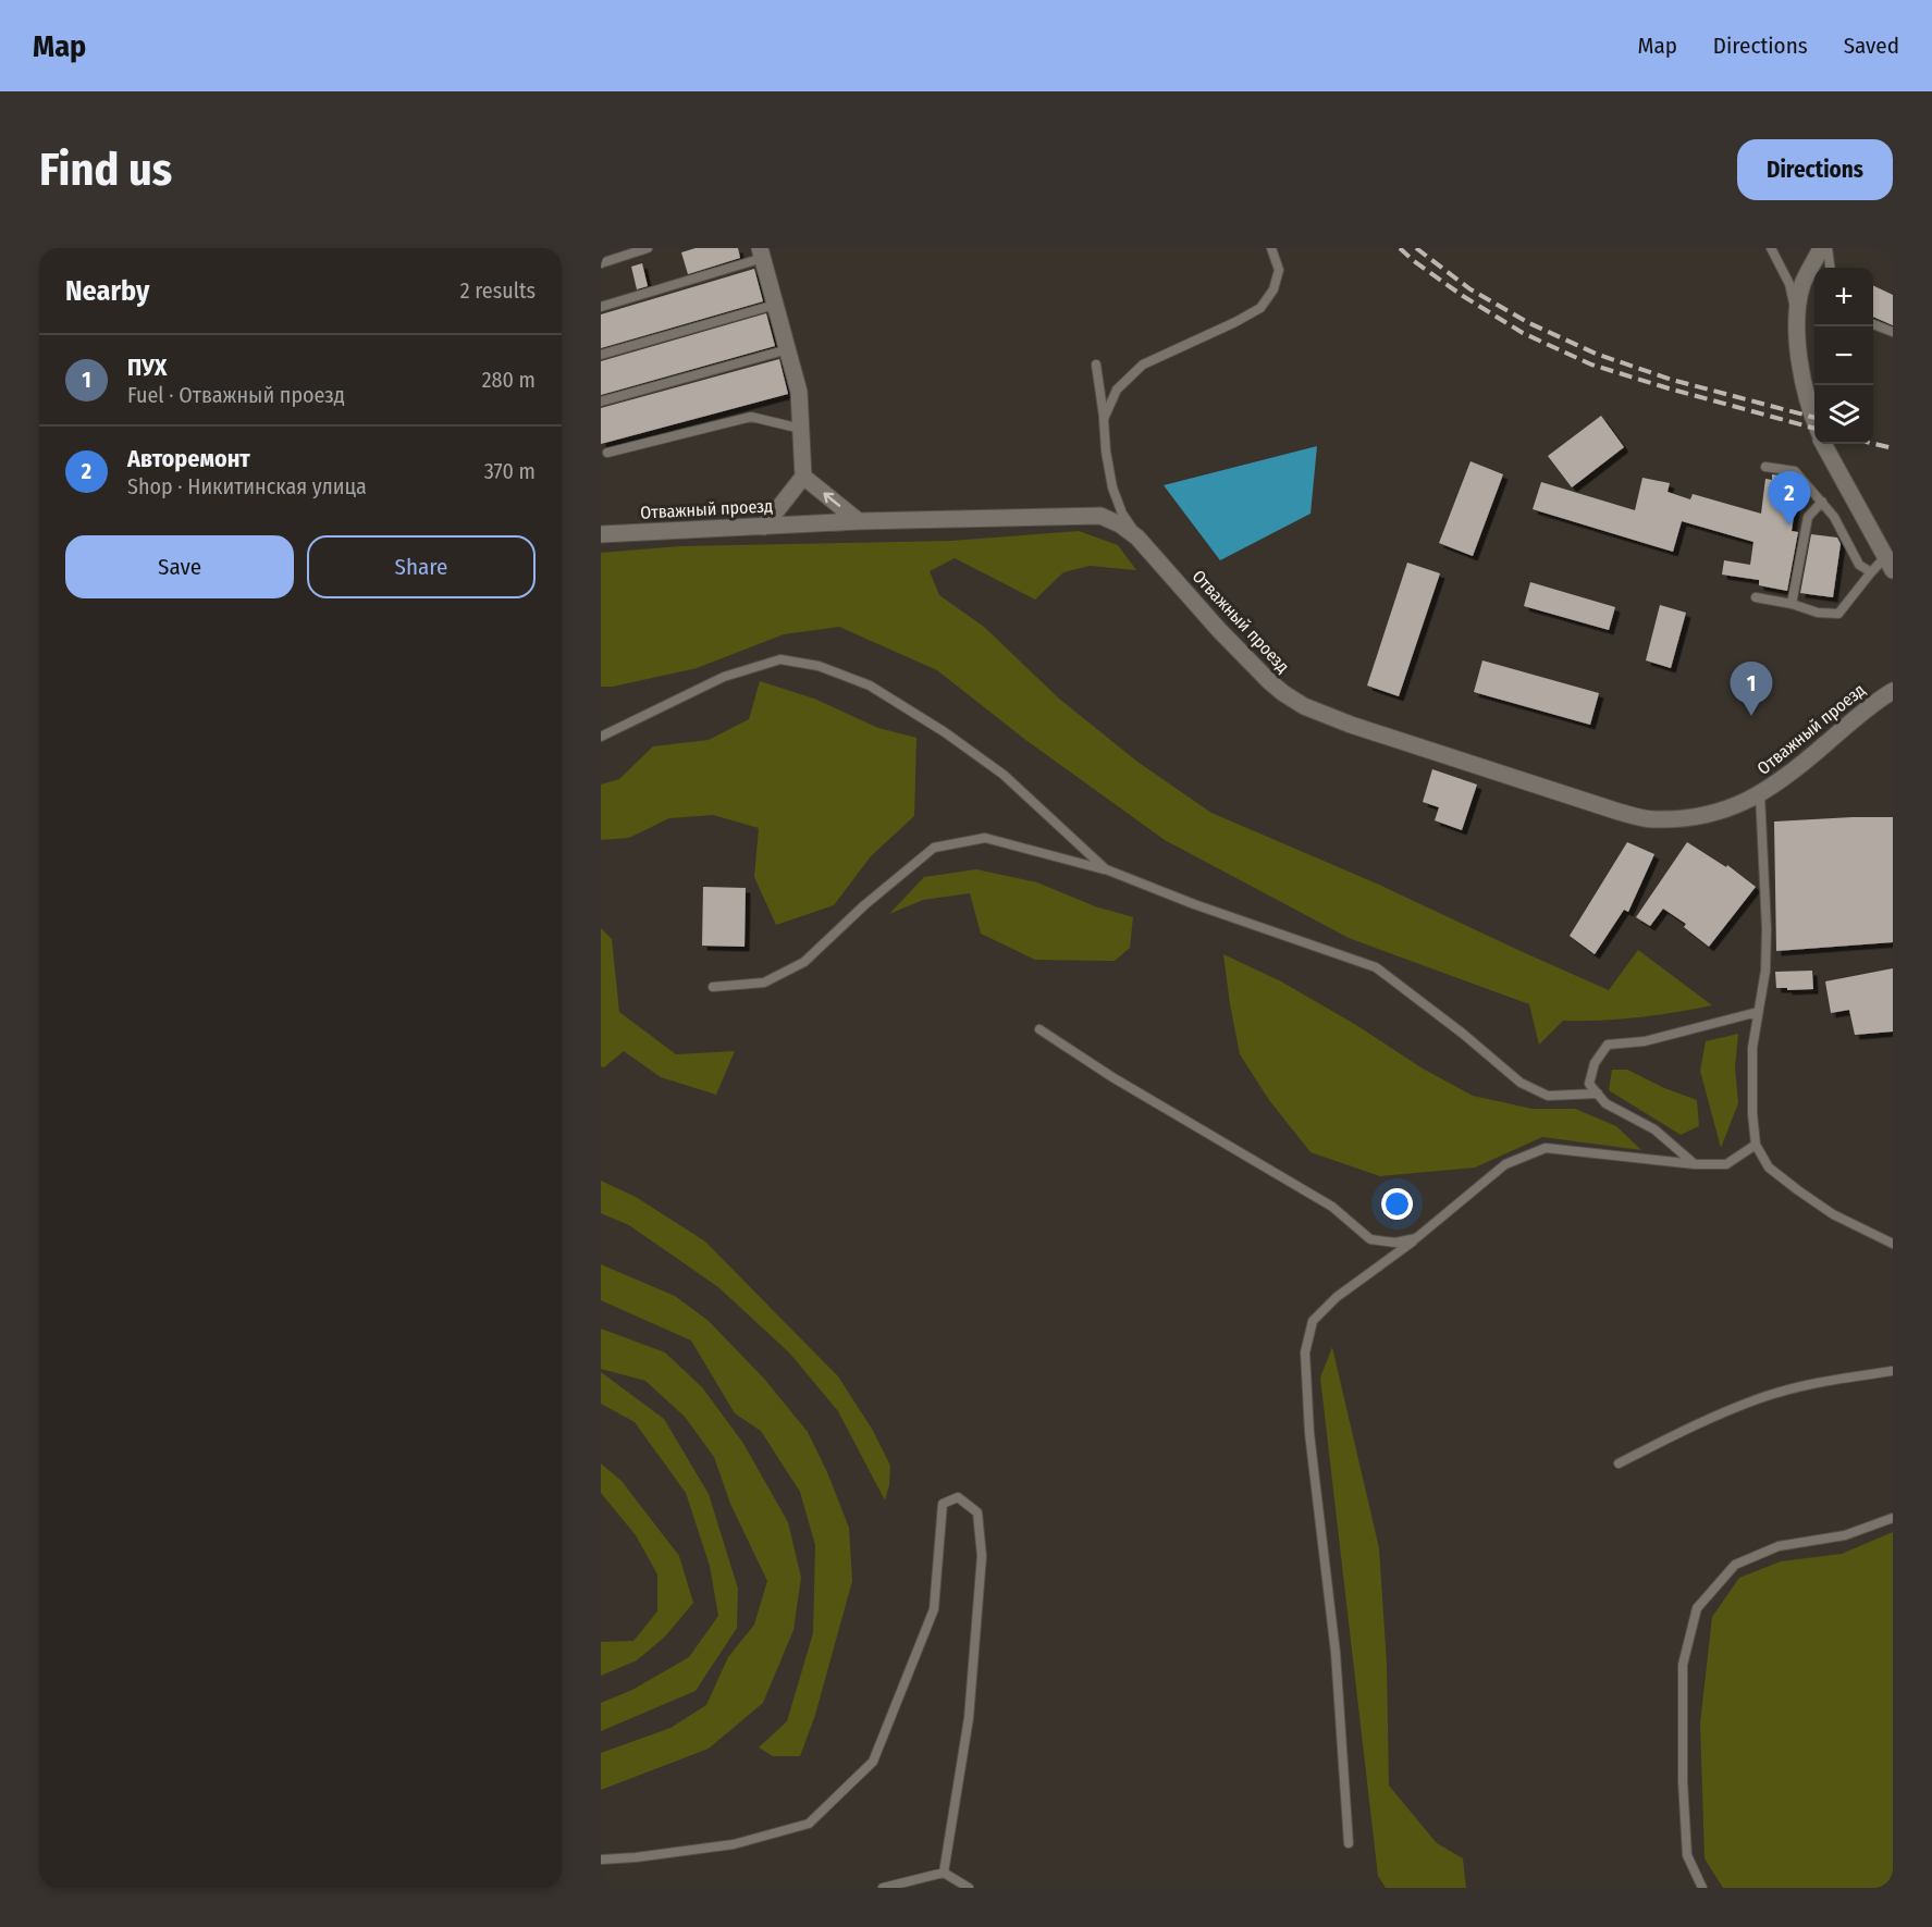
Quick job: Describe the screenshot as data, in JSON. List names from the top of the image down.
{
  "streets": {
    "street": ["Отважный проезд"]
  },
  "page": {
    "header": "Map",
    "nav": ["Map", "Directions", "Saved"],
    "buttons": [
      "Directions",
      ["Save", "Share"]
    ],
    "title": "Find us",
    "heading": ["Nearby", "2 results"],
    "map_buttons": ["+", "−"],
    "list": [
      {
        "mark": "1",
        "name": "ПУХ",
        "note": "Fuel · Отважный проезд",
        "value": "280 m"
      },
      {
        "mark": "2",
        "name": "Авторемонт",
        "note": "Shop · Никитинская улица",
        "value": "370 m"
      }
    ],
    "pins": ["2", "1"]
  }
}
